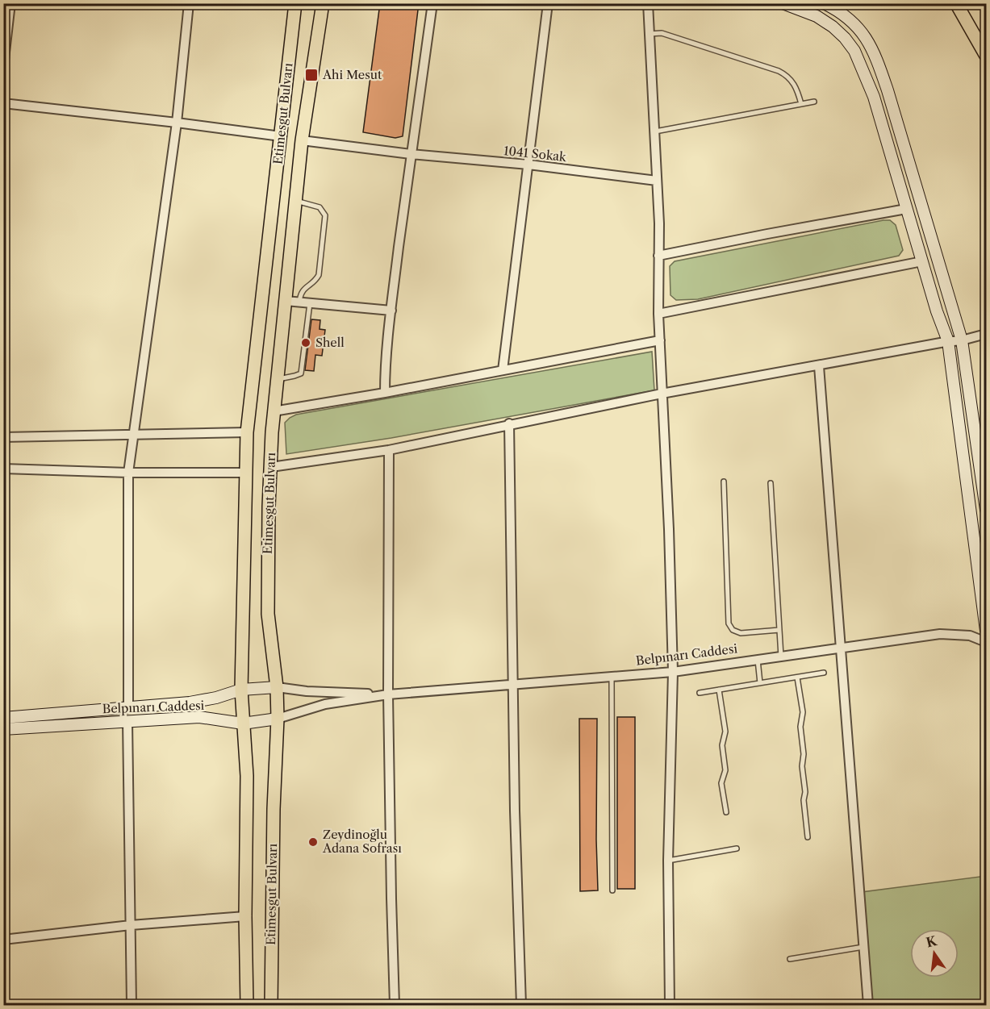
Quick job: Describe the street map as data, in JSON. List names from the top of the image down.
{
  "streets": {
    "main road": ["Etimesgut Bulvarı", "Belpınarı Caddesi"],
    "street": ["1041 Sokak"]
  },
  "crossings": [
    ["Etimesgut Bulvarı", "1041 Sokak"],
    ["Etimesgut Bulvarı", "Belpınarı Caddesi"]
  ],
  "places": {
    "transit": ["Ahi Mesut"],
    "other": ["Shell", "Zeydinoğlu Adana Sofrası"]
  },
  "north": "top"
}
